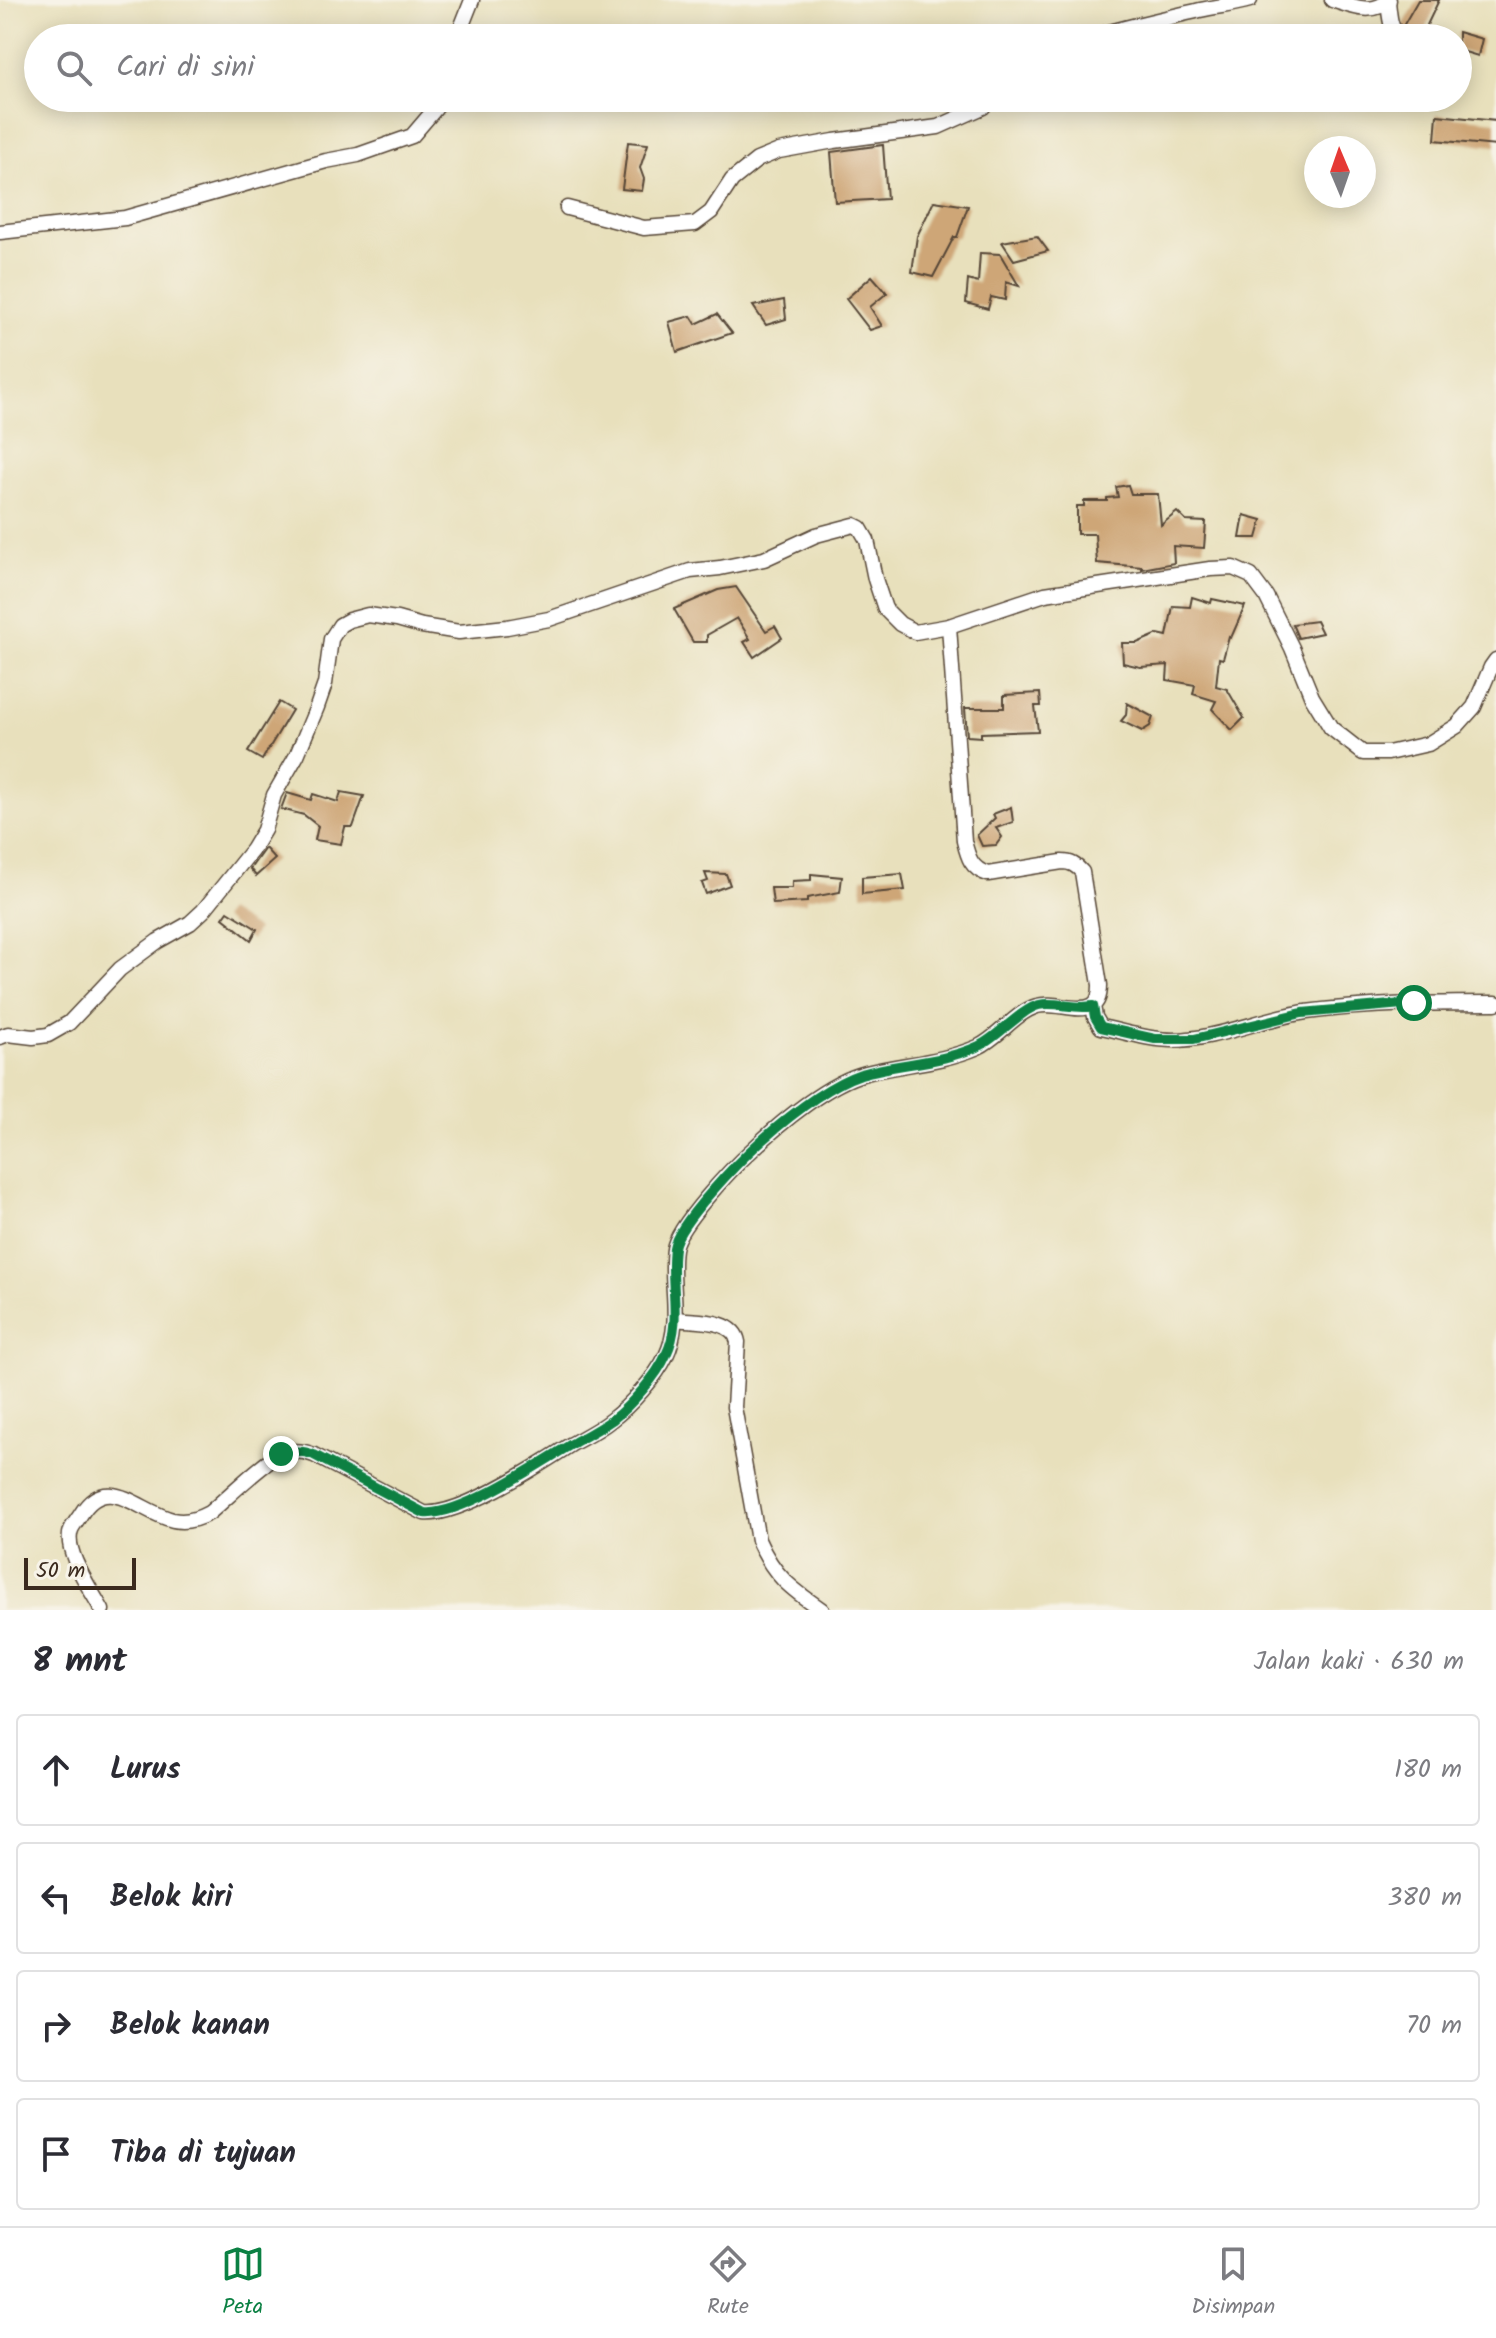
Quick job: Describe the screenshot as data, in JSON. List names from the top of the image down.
{
  "scale_bar": "50 m",
  "north": "top",
  "page": {
    "search": "Cari di sini",
    "scale": "50 m",
    "heading": ["8 mnt", "Jalan kaki · 630 m"],
    "list": [
      ["Lurus", "180 m"],
      ["Belok kiri", "380 m"],
      ["Belok kanan", "70 m"],
      "Tiba di tujuan"
    ],
    "nav": ["Peta", "Rute", "Disimpan"]
  }
}
